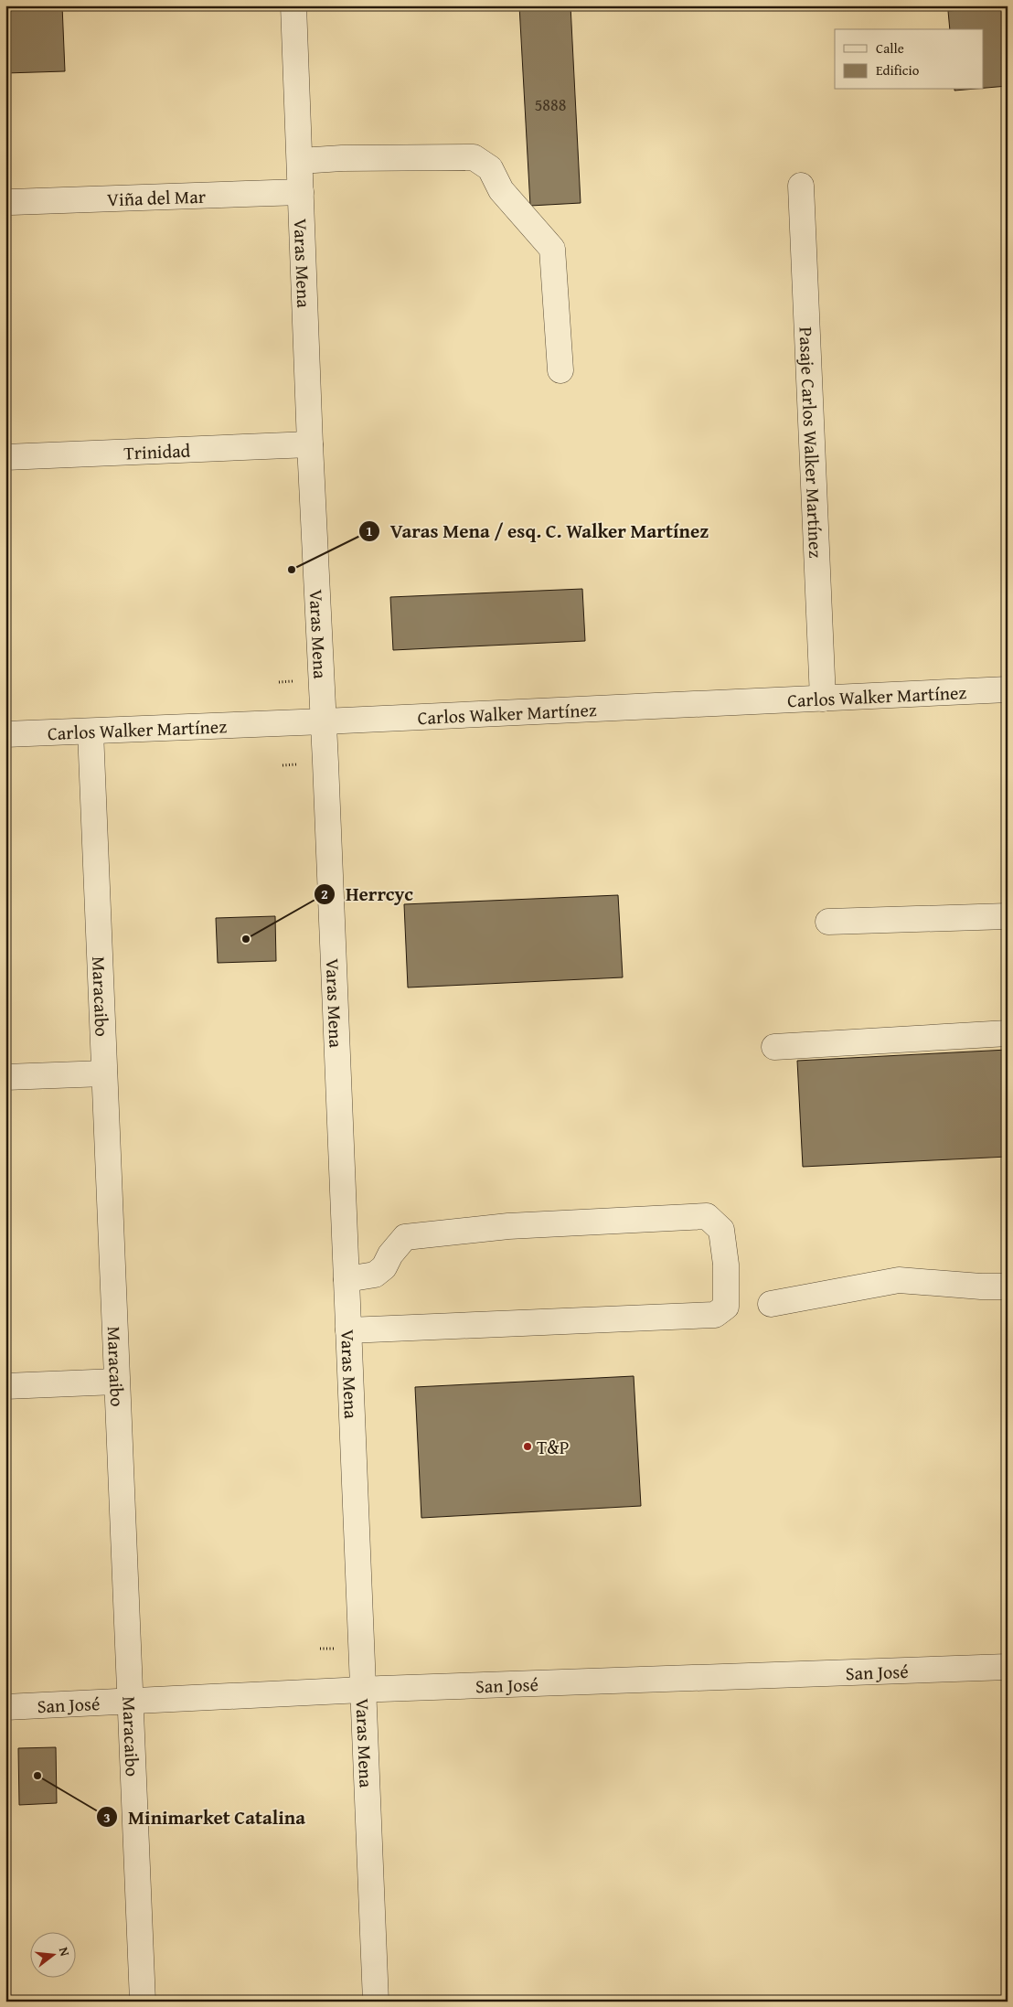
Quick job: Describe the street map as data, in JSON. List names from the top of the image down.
{
  "streets": {
    "street": [
      "Viña del Mar",
      "Varas Mena",
      "Pasaje Carlos Walker Martínez",
      "Trinidad",
      "Carlos Walker Martínez",
      "Maracaibo",
      "San José"
    ]
  },
  "crossings": [
    ["Viña del Mar", "Varas Mena"],
    ["Varas Mena", "Trinidad"],
    ["Varas Mena", "Carlos Walker Martínez"],
    ["Varas Mena", "San José"],
    ["Pasaje Carlos Walker Martínez", "Carlos Walker Martínez"],
    ["Carlos Walker Martínez", "Maracaibo"],
    ["Maracaibo", "San José"]
  ],
  "places": [
    "Varas Mena / esq. C. Walker Martínez",
    "Herrcyc",
    "T&P",
    "Minimarket Catalina"
  ],
  "house_numbers": ["5888"],
  "legend": ["Calle", "Edificio"],
  "north": "right"
}
